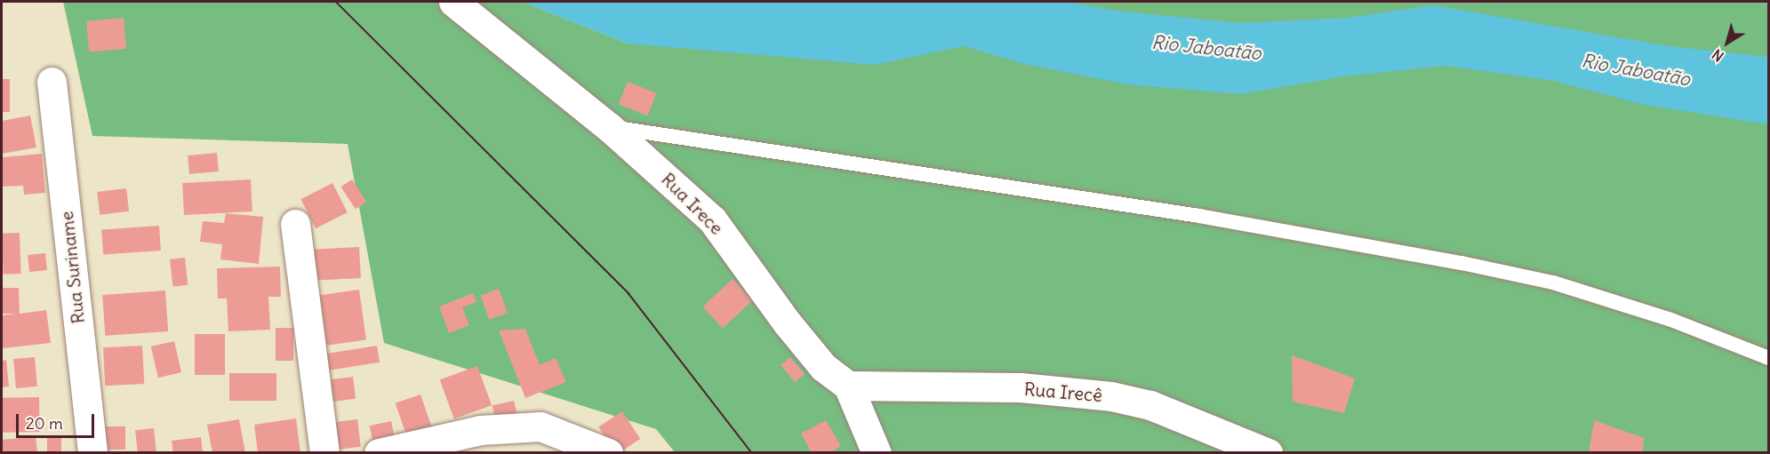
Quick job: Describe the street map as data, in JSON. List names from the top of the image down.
{
  "streets": {
    "street": ["Rua Irece", "Rua Suriname", "Rua Irecê"]
  },
  "crossings": [
    ["Rua Irece", "Rua Irecê"]
  ],
  "water": ["Rio Jaboatão"],
  "scale_bar": "20 m",
  "north": "bottom left"
}
